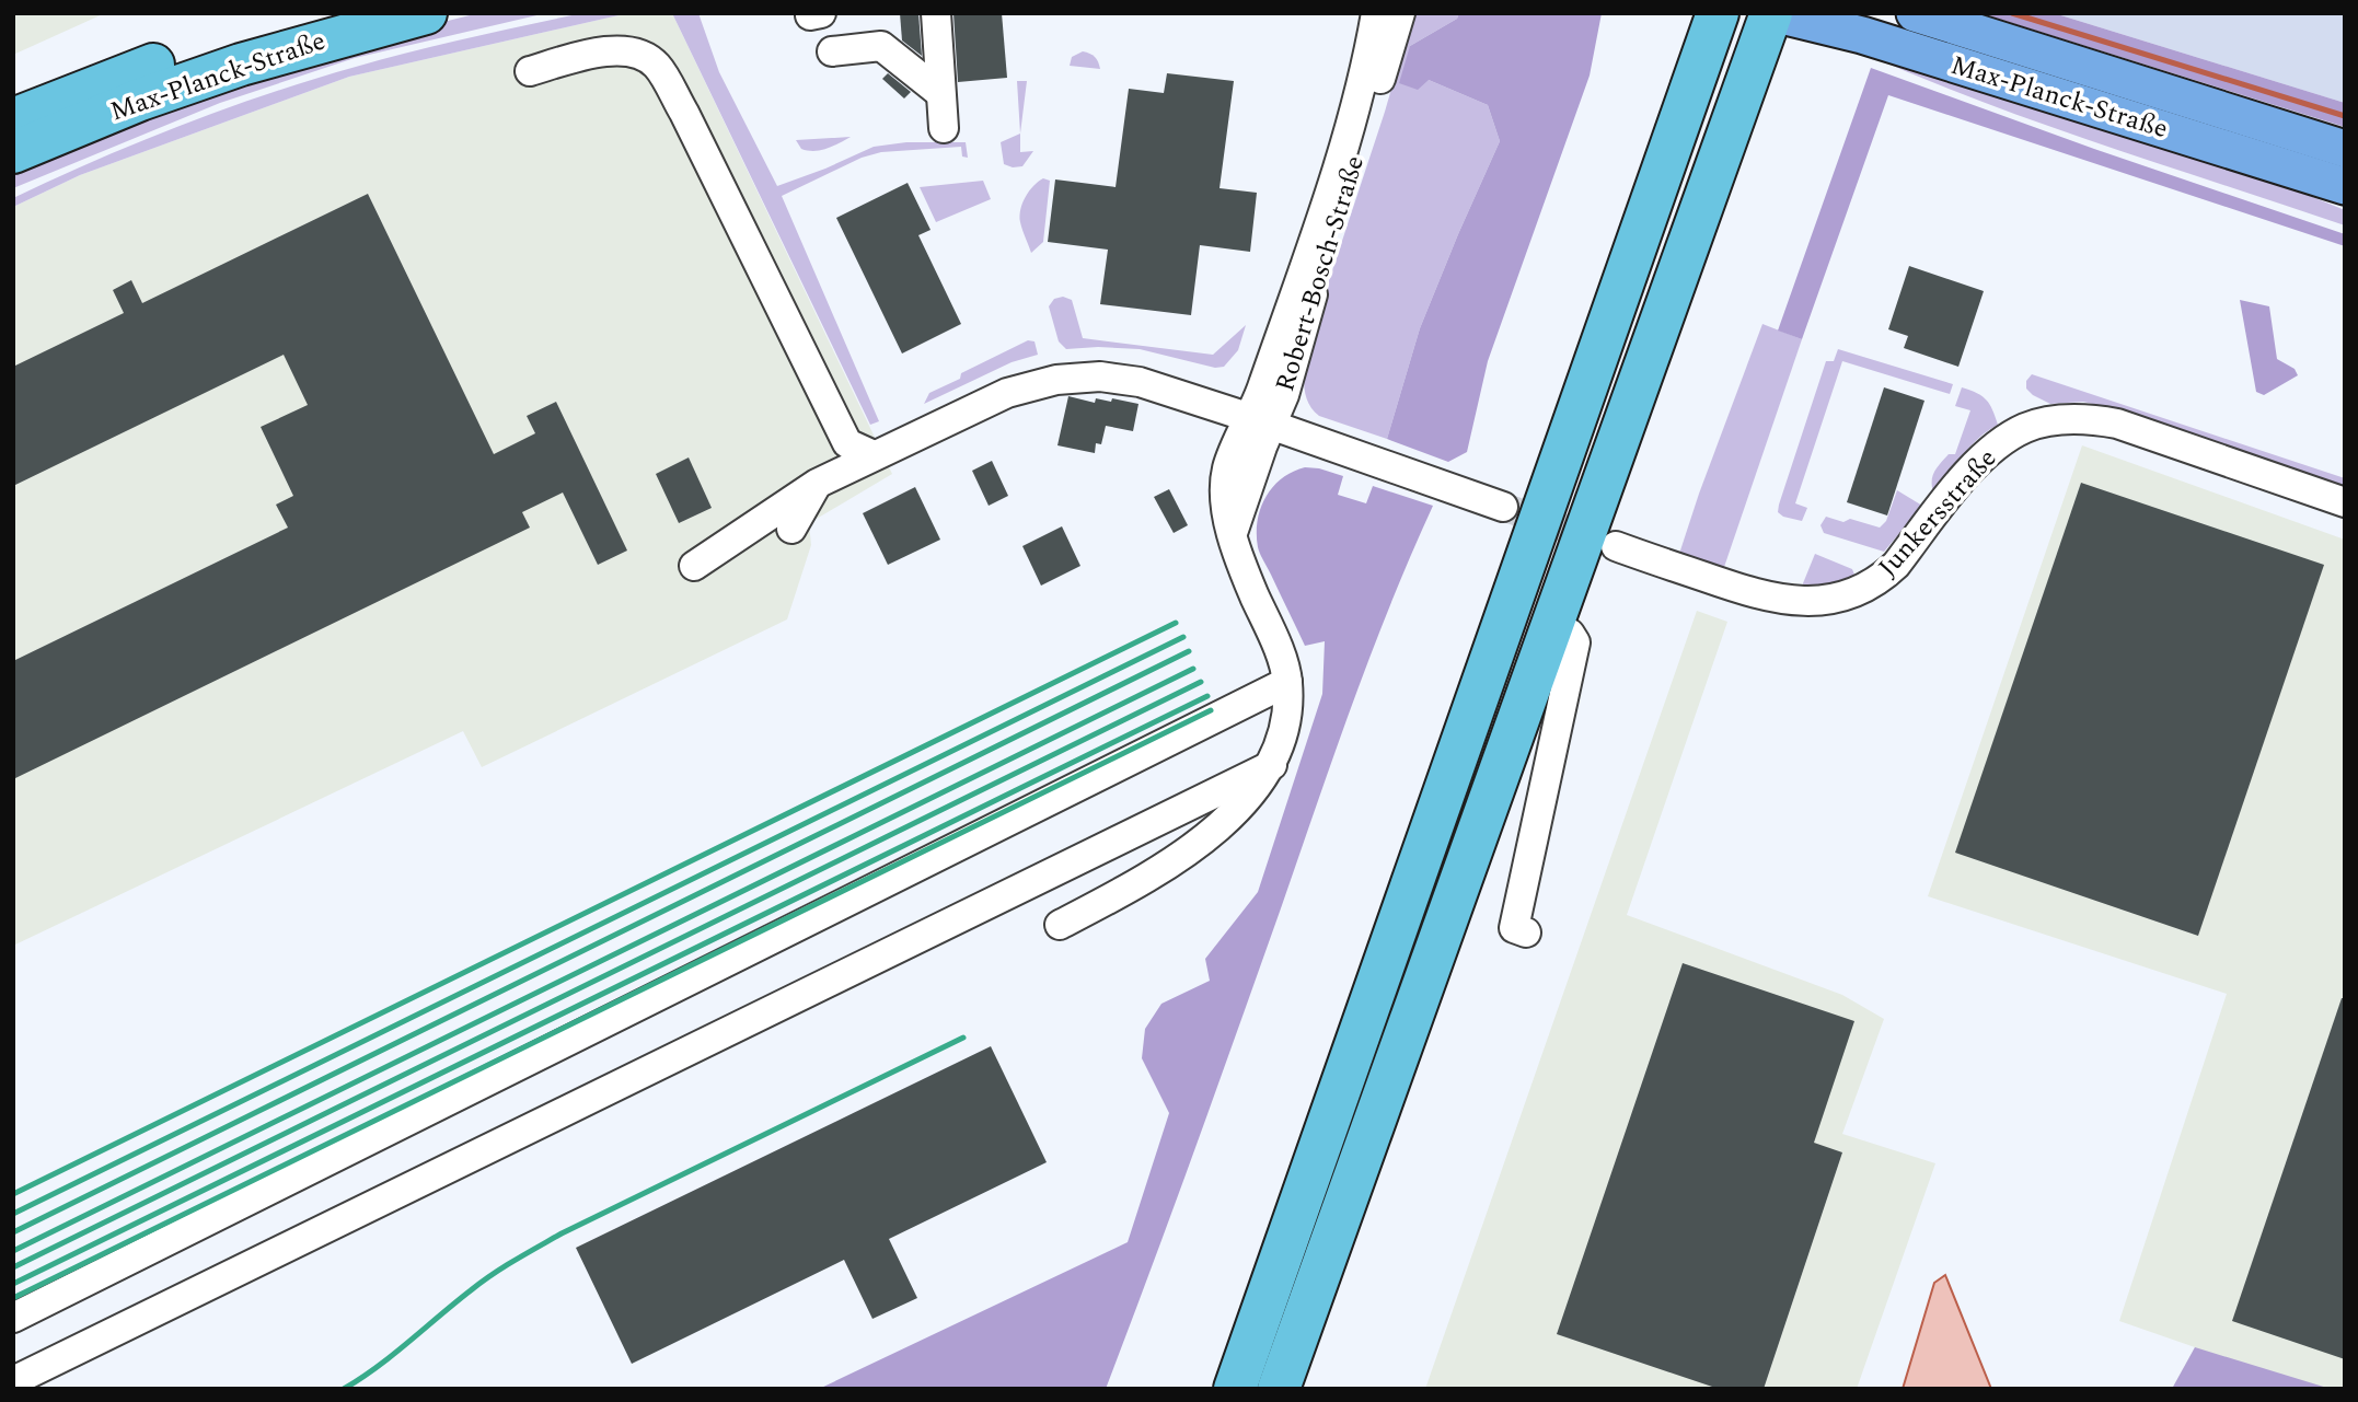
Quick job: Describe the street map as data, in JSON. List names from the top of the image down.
{
  "streets": {
    "highway": ["Max-Planck-Straße"],
    "street": ["Robert-Bosch-Straße", "Junkersstraße"]
  }
}
